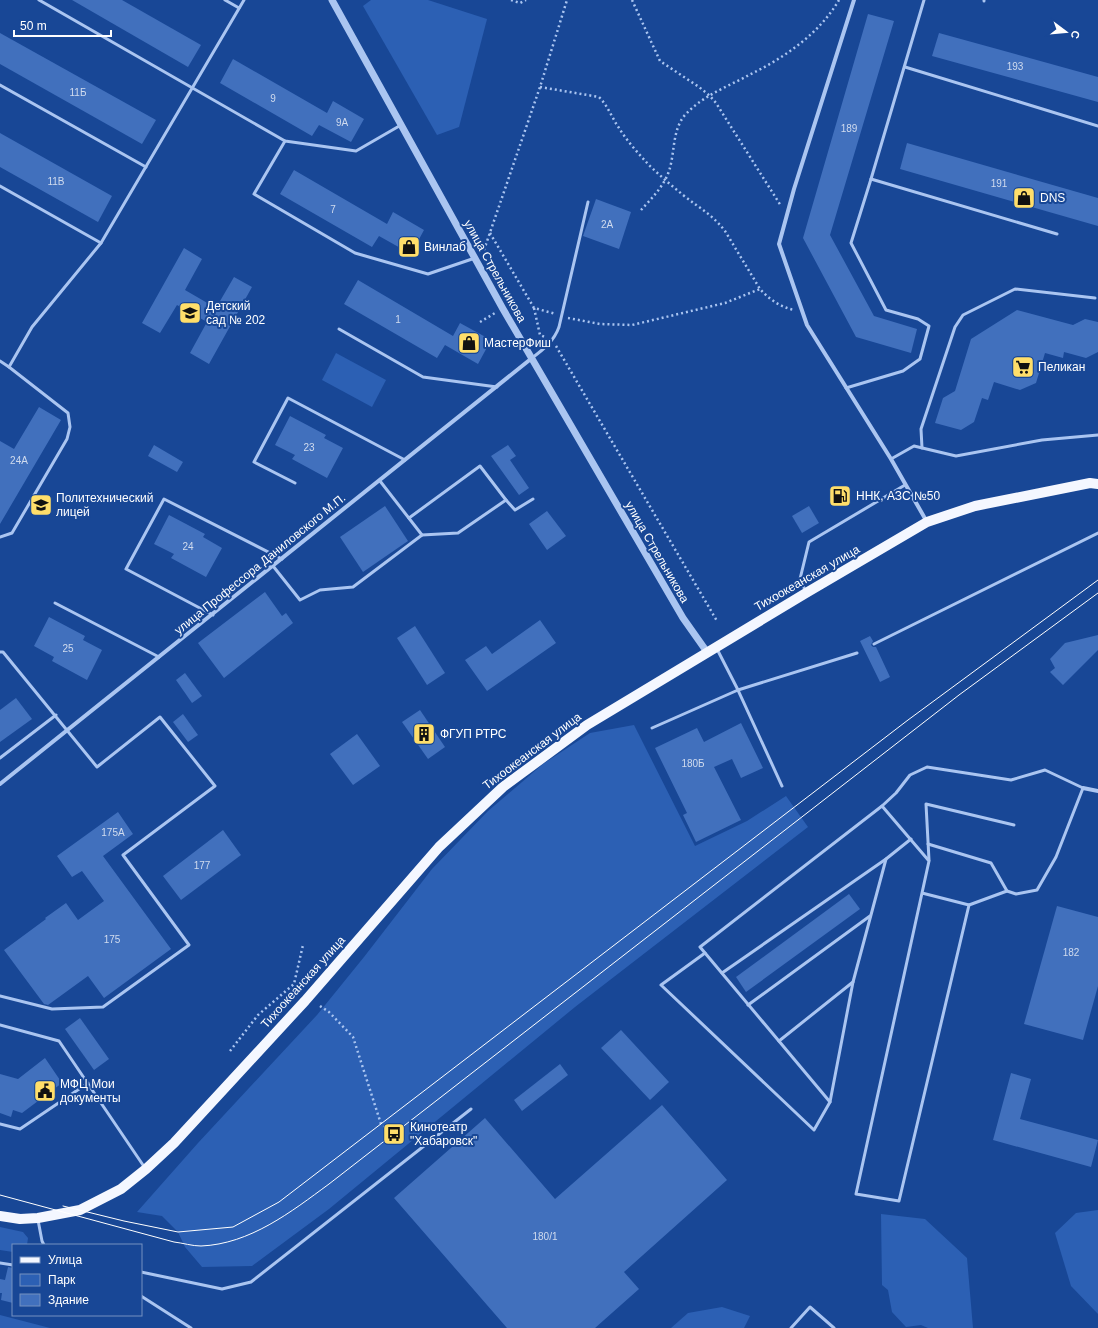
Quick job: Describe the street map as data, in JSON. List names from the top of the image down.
{
  "streets": {
    "main road": ["Тихоокеанская улица"],
    "street": ["улица Стрельникова", "улица Профессора Даниловского М.П."]
  },
  "crossings": [
    ["улица Стрельникова", "улица Профессора Даниловского М.П."],
    ["улица Стрельникова", "Тихоокеанская улица"]
  ],
  "places": {
    "shop": ["DNS", "Винлаб", "МастерФиш"],
    "school or university": ["Детский сад № 202", "Политехнический лицей"],
    "supermarket": ["Пеликан"],
    "fuel station": ["ННК, АЗС №50"],
    "building": ["ФГУП РТРС"],
    "public building": ["МФЦ Мои документы"],
    "bus stop": ["Кинотеатр \"Хабаровск\""]
  },
  "house_numbers": [
    "193",
    "11Б",
    "9",
    "9А",
    "189",
    "11В",
    "191",
    "7",
    "2А",
    "1",
    "23",
    "24А",
    "24",
    "25",
    "180Б",
    "175А",
    "177",
    "175",
    "182",
    "180/1"
  ],
  "legend": ["Улица", "Парк", "Здание"],
  "scale_bar": "50 m",
  "north": "right"
}
